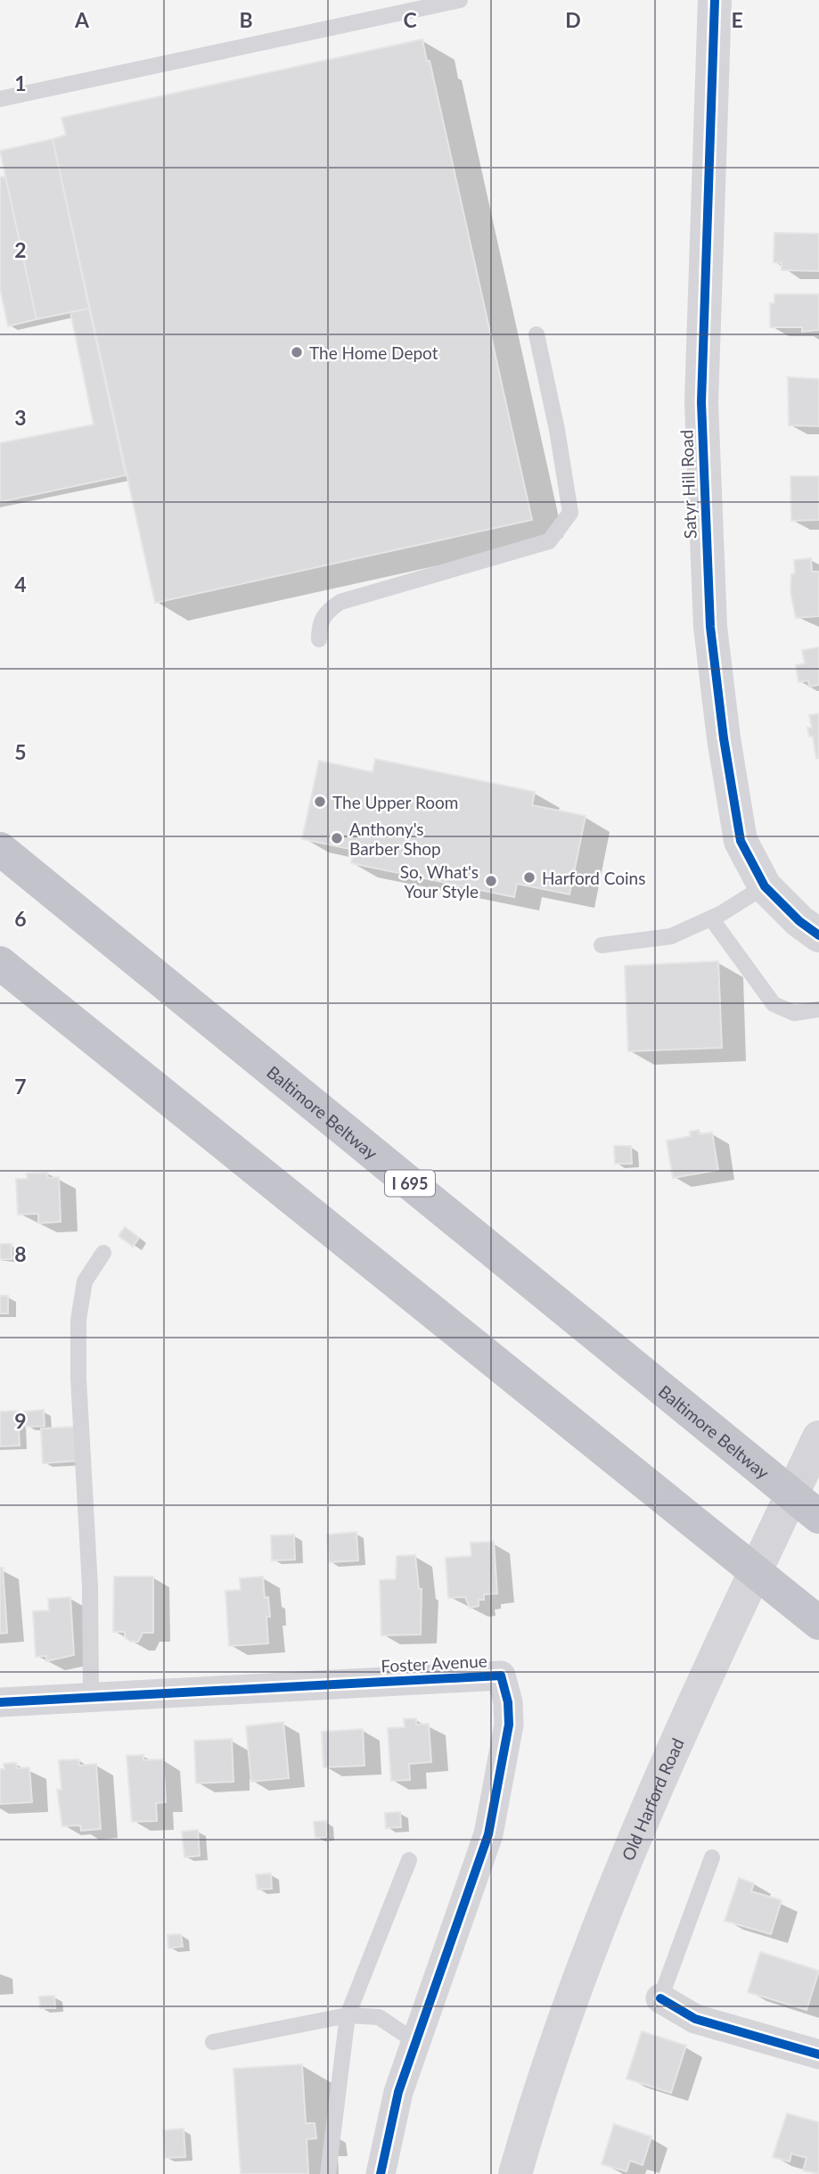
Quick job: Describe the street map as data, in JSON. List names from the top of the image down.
{
  "streets": {
    "highway": ["Baltimore Beltway", "I 695"],
    "street": ["Satyr Hill Road", "Foster Avenue", "Old Harford Road"]
  },
  "places": [
    "The Home Depot",
    "The Upper Room",
    "Anthony's Barber Shop",
    "Harford Coins",
    "So, What's Your Style"
  ],
  "grid": {
    "columns": [
      "A",
      "B",
      "C",
      "D",
      "E"
    ],
    "rows": [
      "1",
      "2",
      "3",
      "4",
      "5",
      "6",
      "7",
      "8",
      "9"
    ]
  }
}
